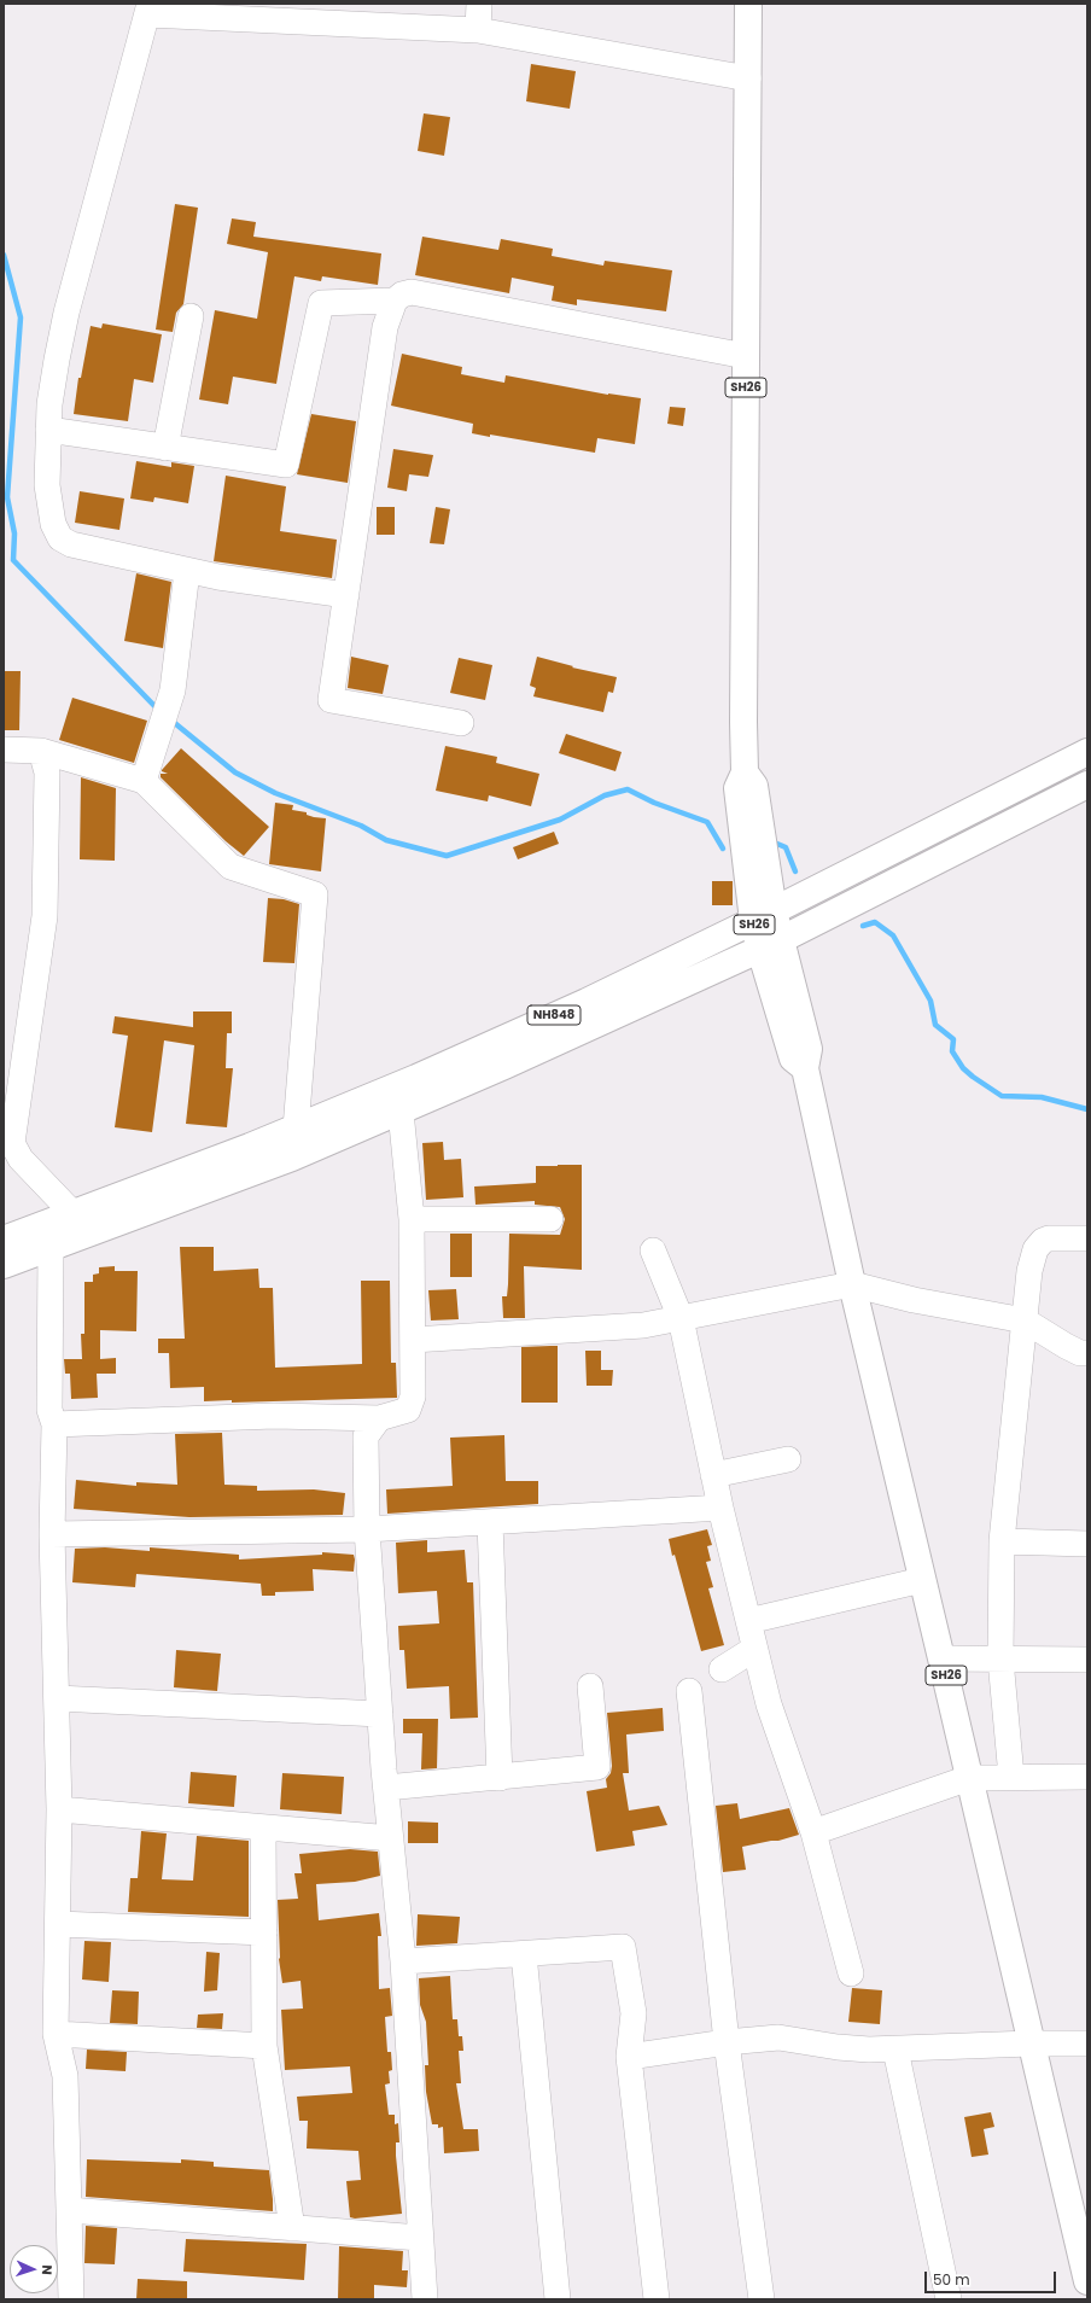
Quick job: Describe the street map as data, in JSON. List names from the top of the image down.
{
  "streets": {
    "main road": ["SH26", "NH848"]
  },
  "crossings": [
    ["SH26", "NH848"]
  ],
  "scale_bar": "50 m",
  "north": "right"
}
